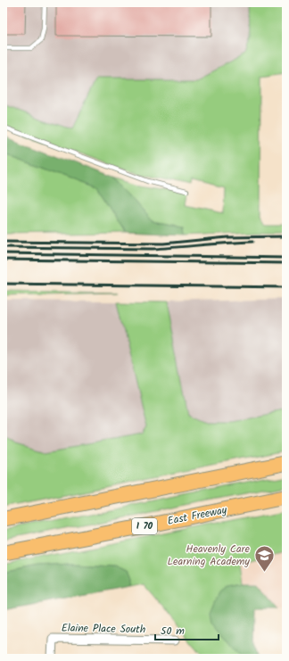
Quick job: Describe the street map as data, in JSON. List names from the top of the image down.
{
  "streets": {
    "highway": ["East Freeway", "I 70"],
    "street": ["Elaine Place South"]
  },
  "places": {
    "school or university": ["Heavenly Care Learning Academy"]
  },
  "scale_bar": "50 m"
}
